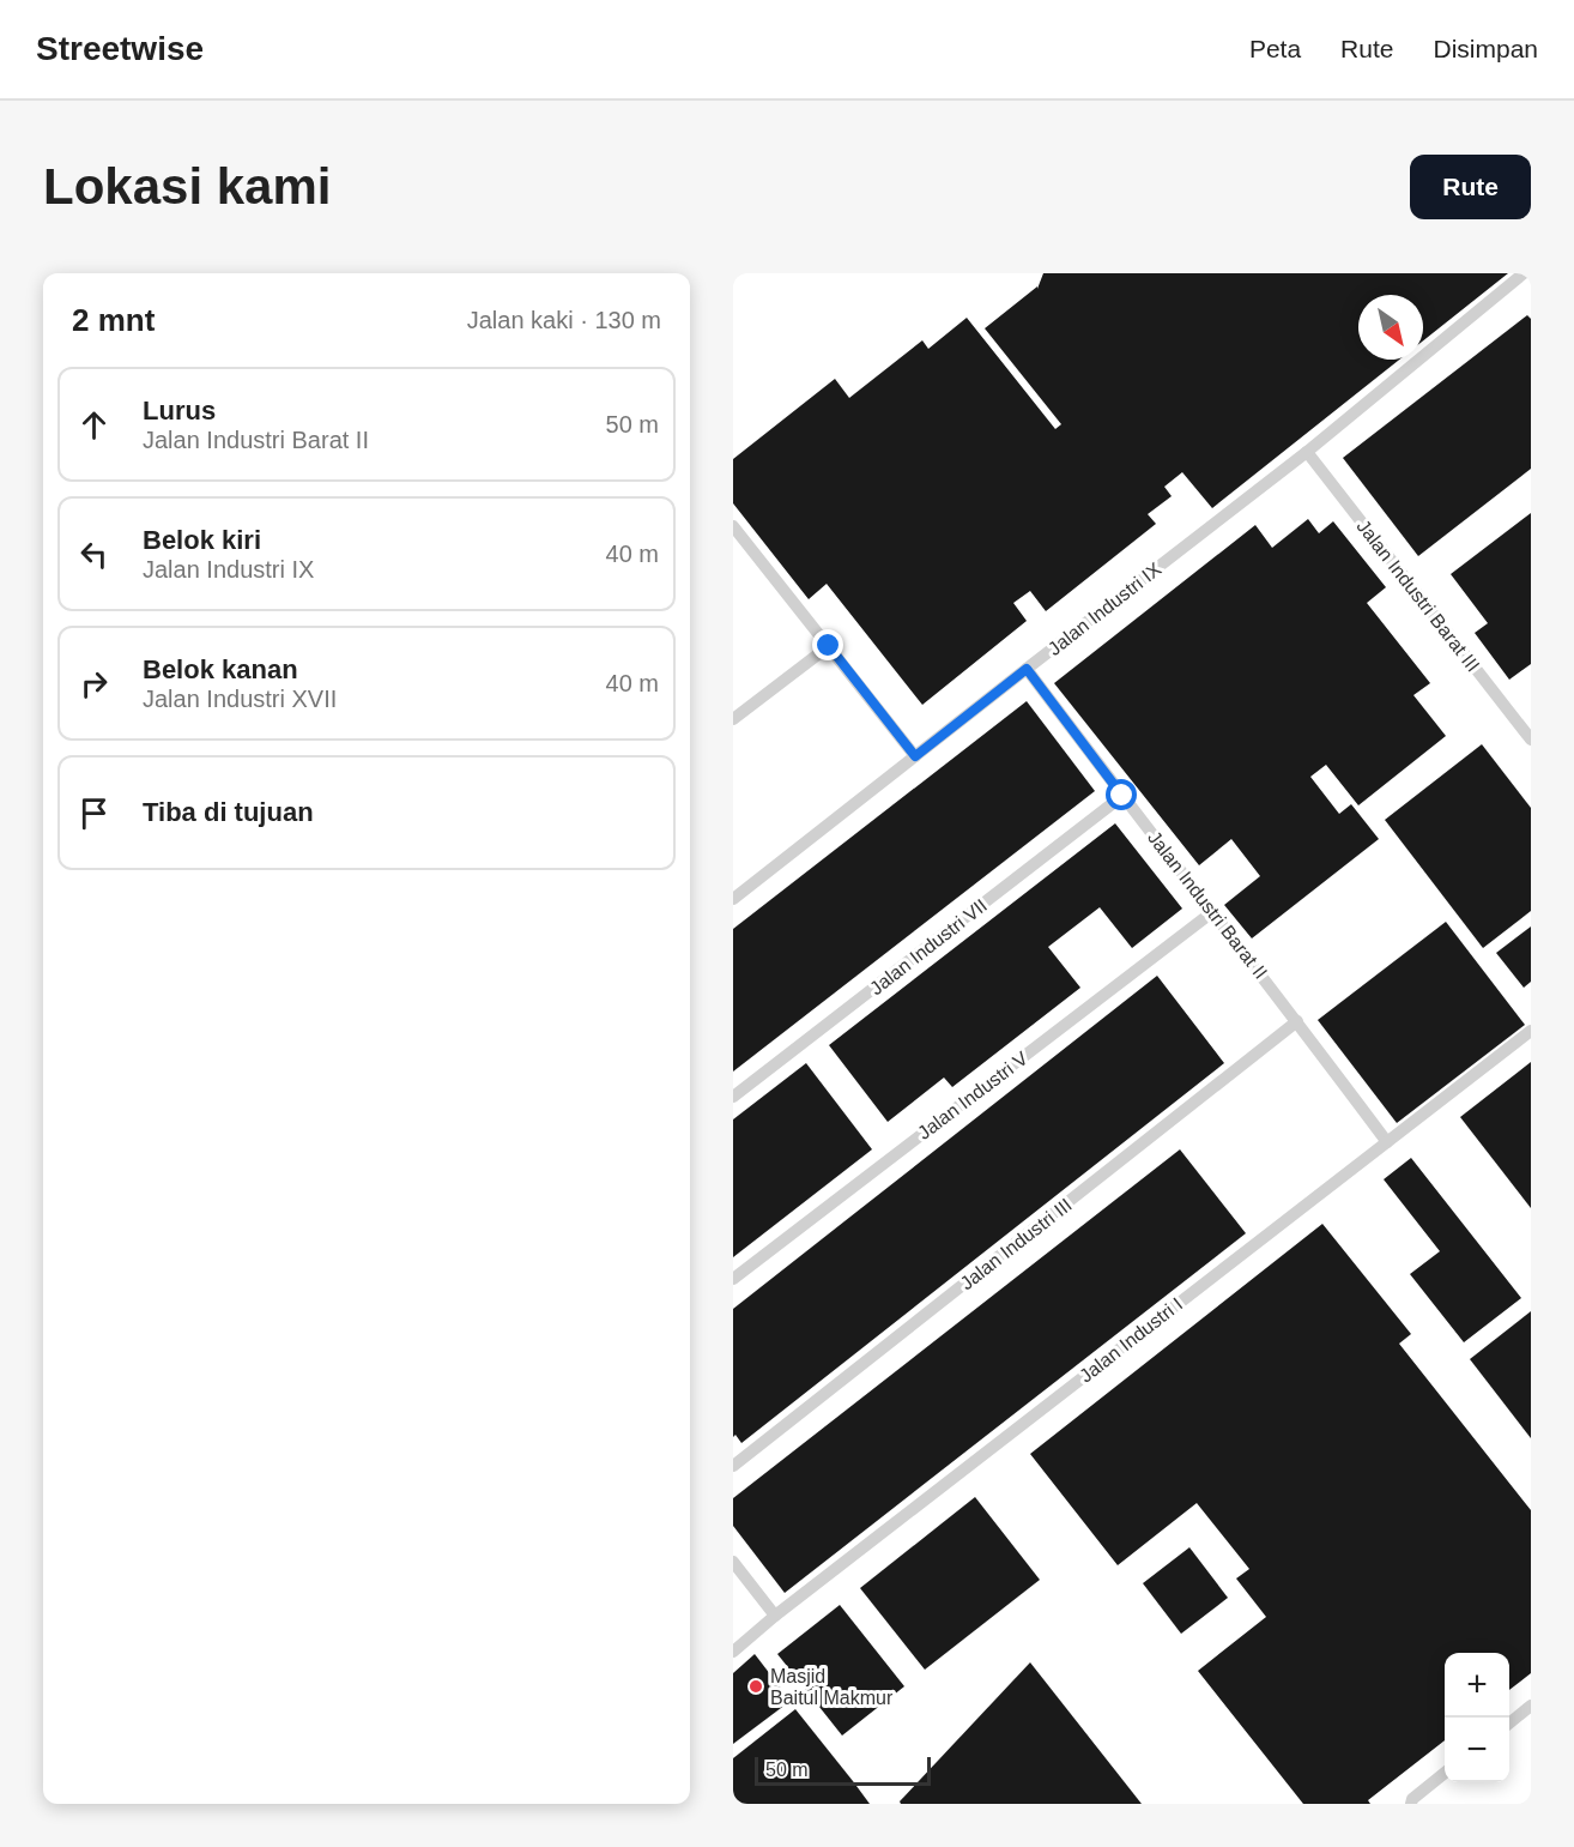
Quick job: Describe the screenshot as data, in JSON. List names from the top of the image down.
{
  "streets": {
    "lane": [
      "Jalan Industri Barat III",
      "Jalan Industri IX",
      "Jalan Industri Barat II",
      "Jalan Industri VII",
      "Jalan Industri V",
      "Jalan Industri III",
      "Jalan Industri I"
    ]
  },
  "crossings": [
    ["Jalan Industri Barat III", "Jalan Industri IX"],
    ["Jalan Industri IX", "Jalan Industri Barat II"],
    ["Jalan Industri Barat II", "Jalan Industri VII"],
    ["Jalan Industri Barat II", "Jalan Industri V"],
    ["Jalan Industri Barat II", "Jalan Industri III"],
    ["Jalan Industri Barat II", "Jalan Industri I"]
  ],
  "places": ["Masjid Baitul Makmur"],
  "scale_bar": "50 m",
  "north": "bottom right",
  "page": {
    "header": "Streetwise",
    "nav": ["Peta", "Rute", "Disimpan"],
    "buttons": "Rute",
    "title": "Lokasi kami",
    "heading": ["2 mnt", "Jalan kaki · 130 m"],
    "list": [
      ["Lurus", "Jalan Industri Barat II", "50 m"],
      ["Belok kiri", "Jalan Industri IX", "40 m"],
      ["Belok kanan", "Jalan Industri XVII", "40 m"],
      "Tiba di tujuan"
    ],
    "map_buttons": ["+", "−"],
    "scale": "50 m"
  }
}
